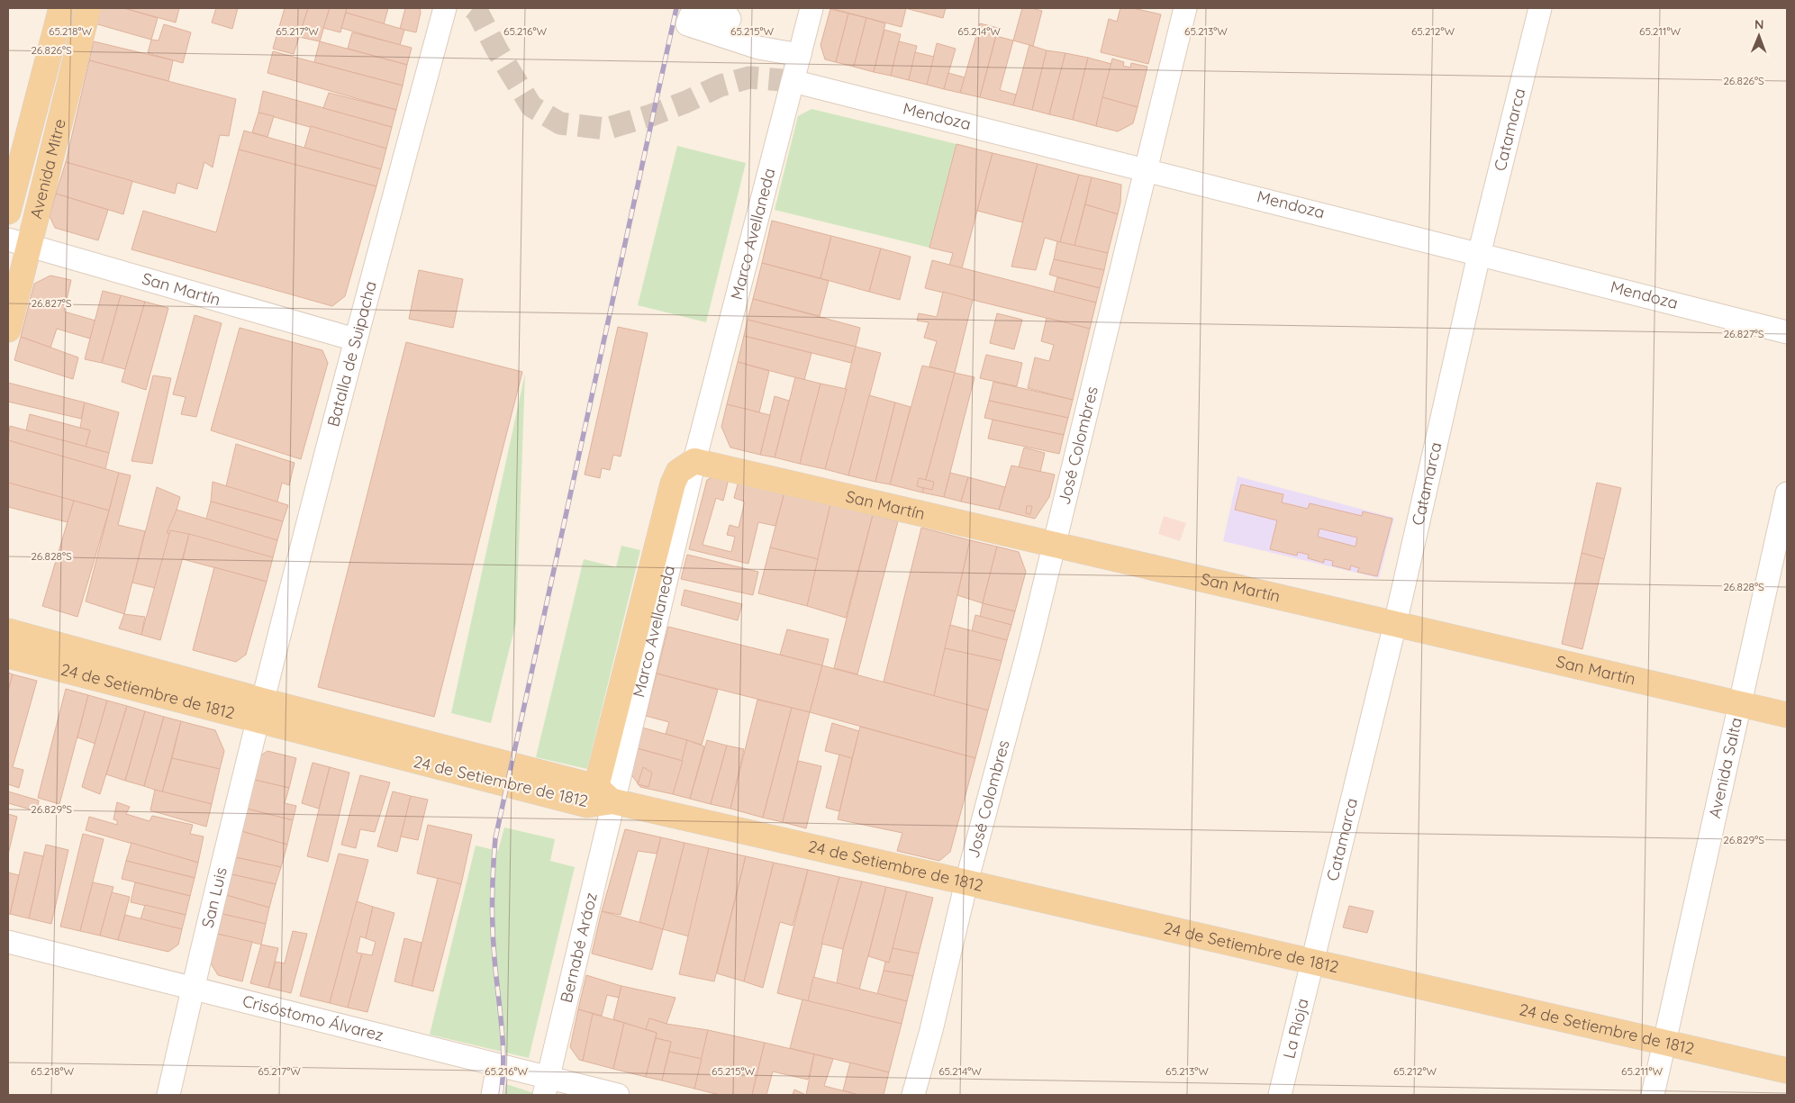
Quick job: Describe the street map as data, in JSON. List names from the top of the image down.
{
  "streets": {
    "main road": [
      "Avenida Mitre",
      "Marco Avellaneda",
      "San Martín",
      "24 de Setiembre de 1812"
    ],
    "street": [
      "Mendoza",
      "Catamarca",
      "Batalla de Suipacha",
      "José Colombres",
      "Avenida Salta",
      "San Luis",
      "Bernabé Aráoz",
      "Crisóstomo Álvarez",
      "La Rioja"
    ]
  },
  "crossings": [
    ["Mendoza", "Catamarca"],
    ["Mendoza", "Marco Avellaneda"],
    ["Mendoza", "José Colombres"],
    ["Catamarca", "San Martín"],
    ["Catamarca", "24 de Setiembre de 1812"],
    ["Catamarca", "La Rioja"],
    ["Avenida Mitre", "San Martín"],
    ["Marco Avellaneda", "San Martín"],
    ["Marco Avellaneda", "24 de Setiembre de 1812"],
    ["Marco Avellaneda", "Bernabé Aráoz"],
    ["San Martín", "Batalla de Suipacha"],
    ["San Martín", "José Colombres"],
    ["San Martín", "Avenida Salta"],
    ["Batalla de Suipacha", "24 de Setiembre de 1812"],
    ["Batalla de Suipacha", "San Luis"],
    ["José Colombres", "24 de Setiembre de 1812"],
    ["24 de Setiembre de 1812", "Avenida Salta"],
    ["24 de Setiembre de 1812", "San Luis"],
    ["24 de Setiembre de 1812", "Bernabé Aráoz"],
    ["24 de Setiembre de 1812", "La Rioja"],
    ["San Luis", "Crisóstomo Álvarez"],
    ["Bernabé Aráoz", "Crisóstomo Álvarez"]
  ],
  "north": "top",
  "coordinates": [
    "65.218°W",
    "65.217°W",
    "65.216°W",
    "65.215°W",
    "65.214°W",
    "65.213°W",
    "65.212°W",
    "65.211°W",
    "26.826°S",
    "26.827°S",
    "26.828°S",
    "26.829°S"
  ]
}
